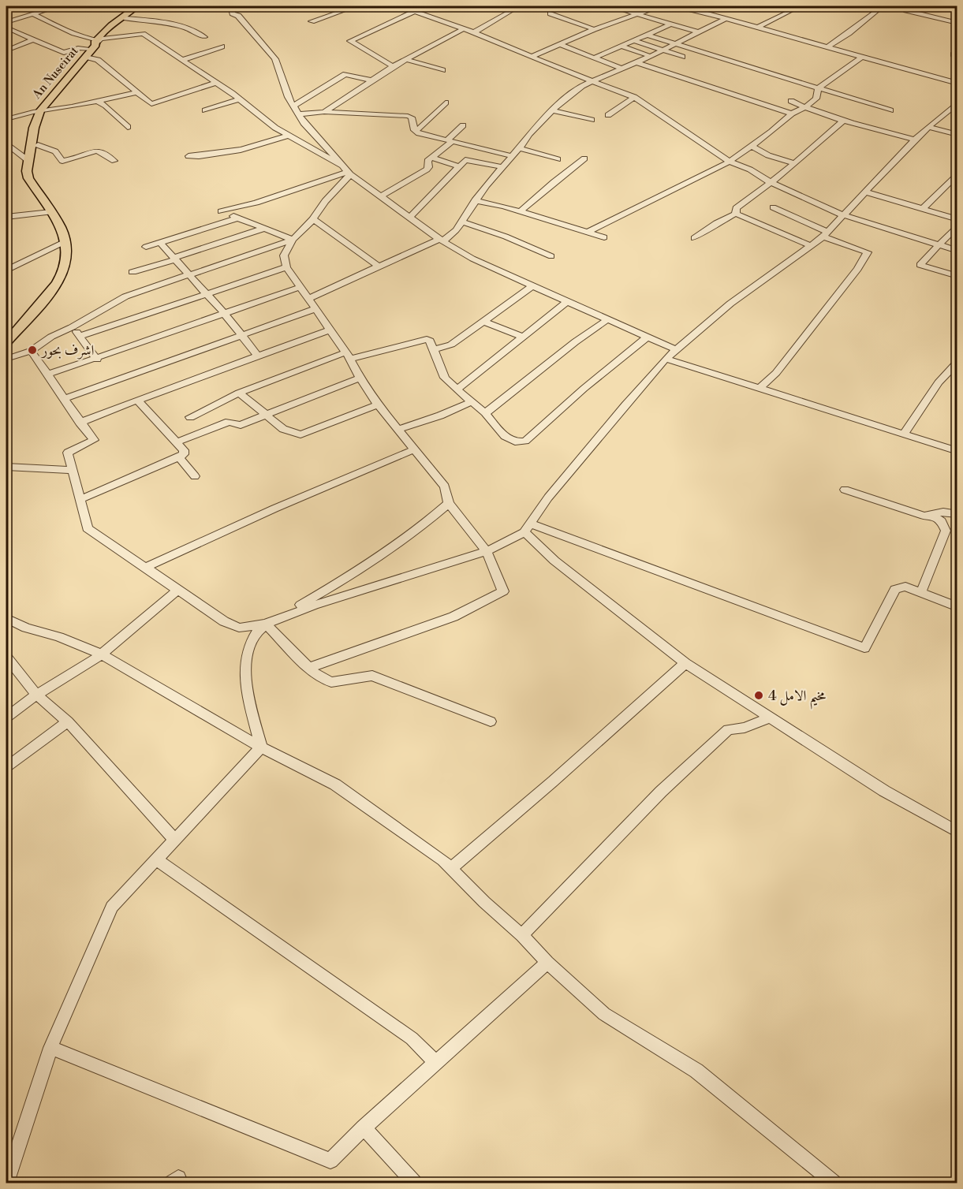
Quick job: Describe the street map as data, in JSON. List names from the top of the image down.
{
  "streets": {
    "main road": ["An Nuseirat"]
  },
  "places": ["اشرف بحور", "مخيم الامل 4"]
}
